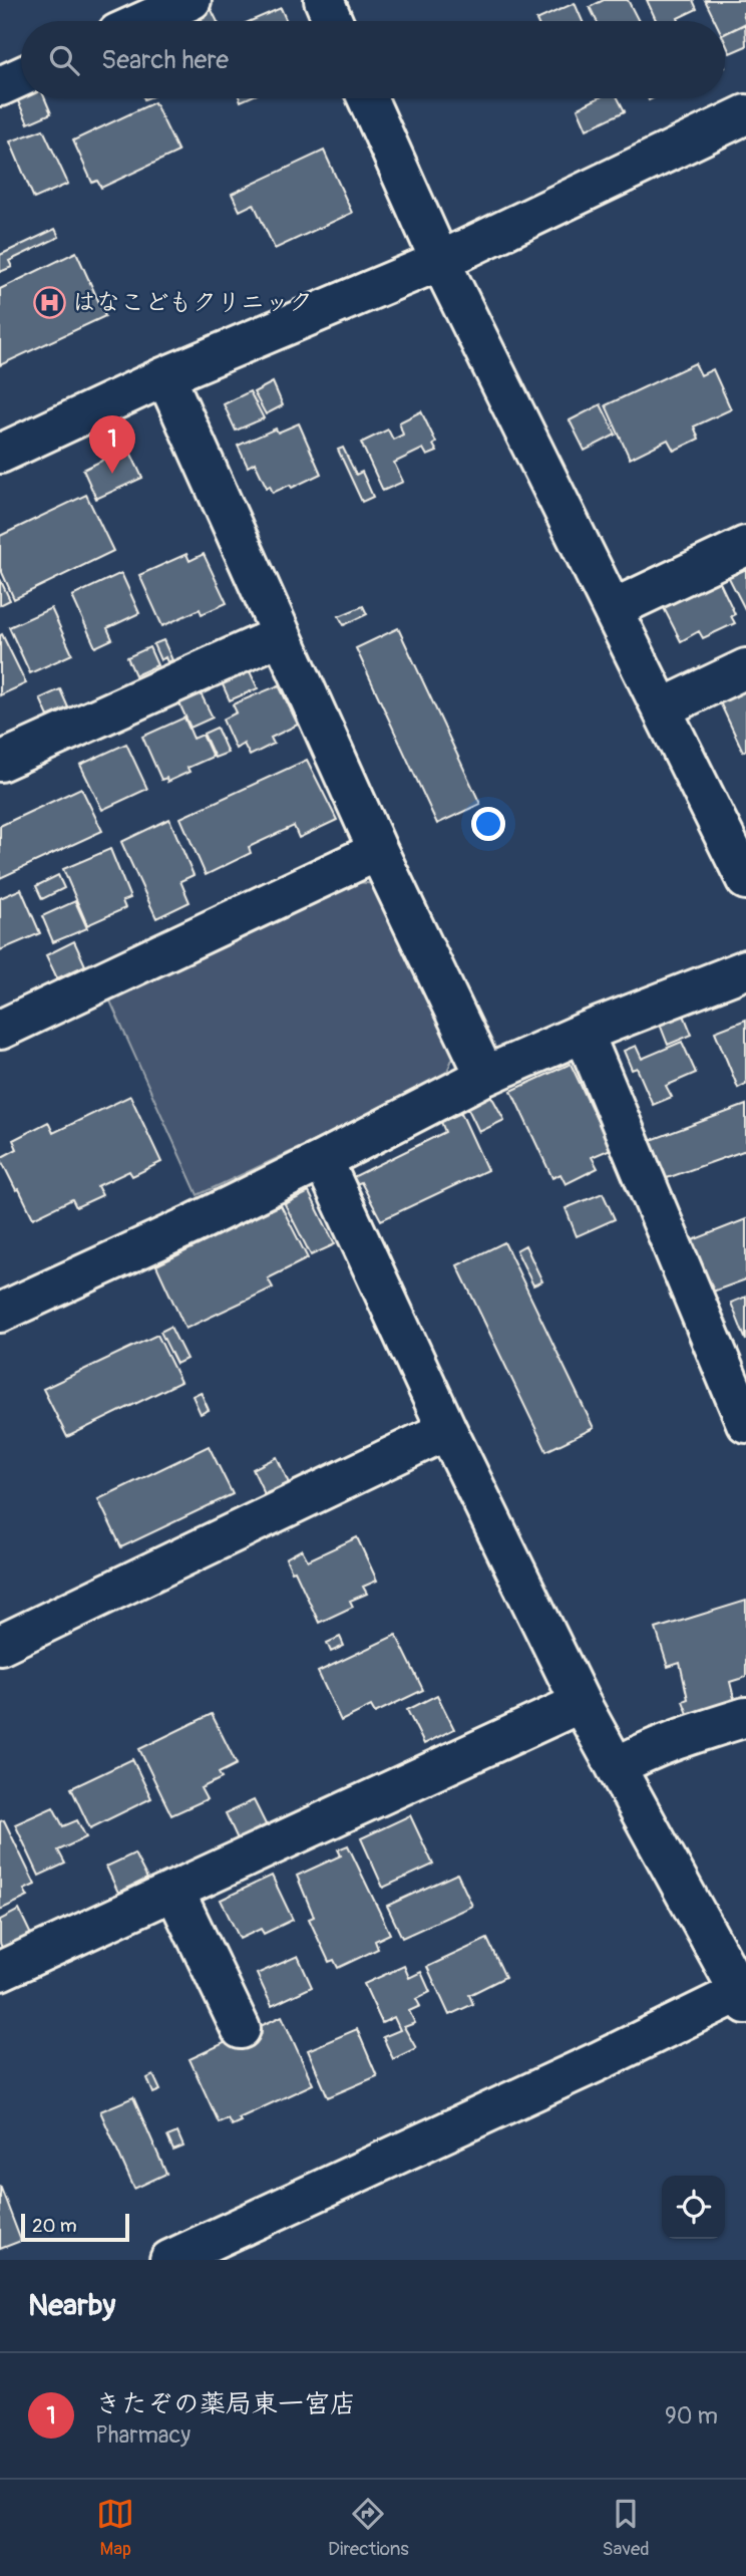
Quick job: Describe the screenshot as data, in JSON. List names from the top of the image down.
{
  "places": {
    "hospital": ["はなこどもクリニック"]
  },
  "scale_bar": "20 m",
  "page": {
    "search": "Search here",
    "pins": "1",
    "scale": "20 m",
    "heading": "Nearby",
    "list": [
      {
        "mark": "1",
        "name": "きたぞの薬局東一宮店",
        "note": "Pharmacy",
        "value": "90 m"
      }
    ],
    "nav": ["Map", "Directions", "Saved"]
  }
}
